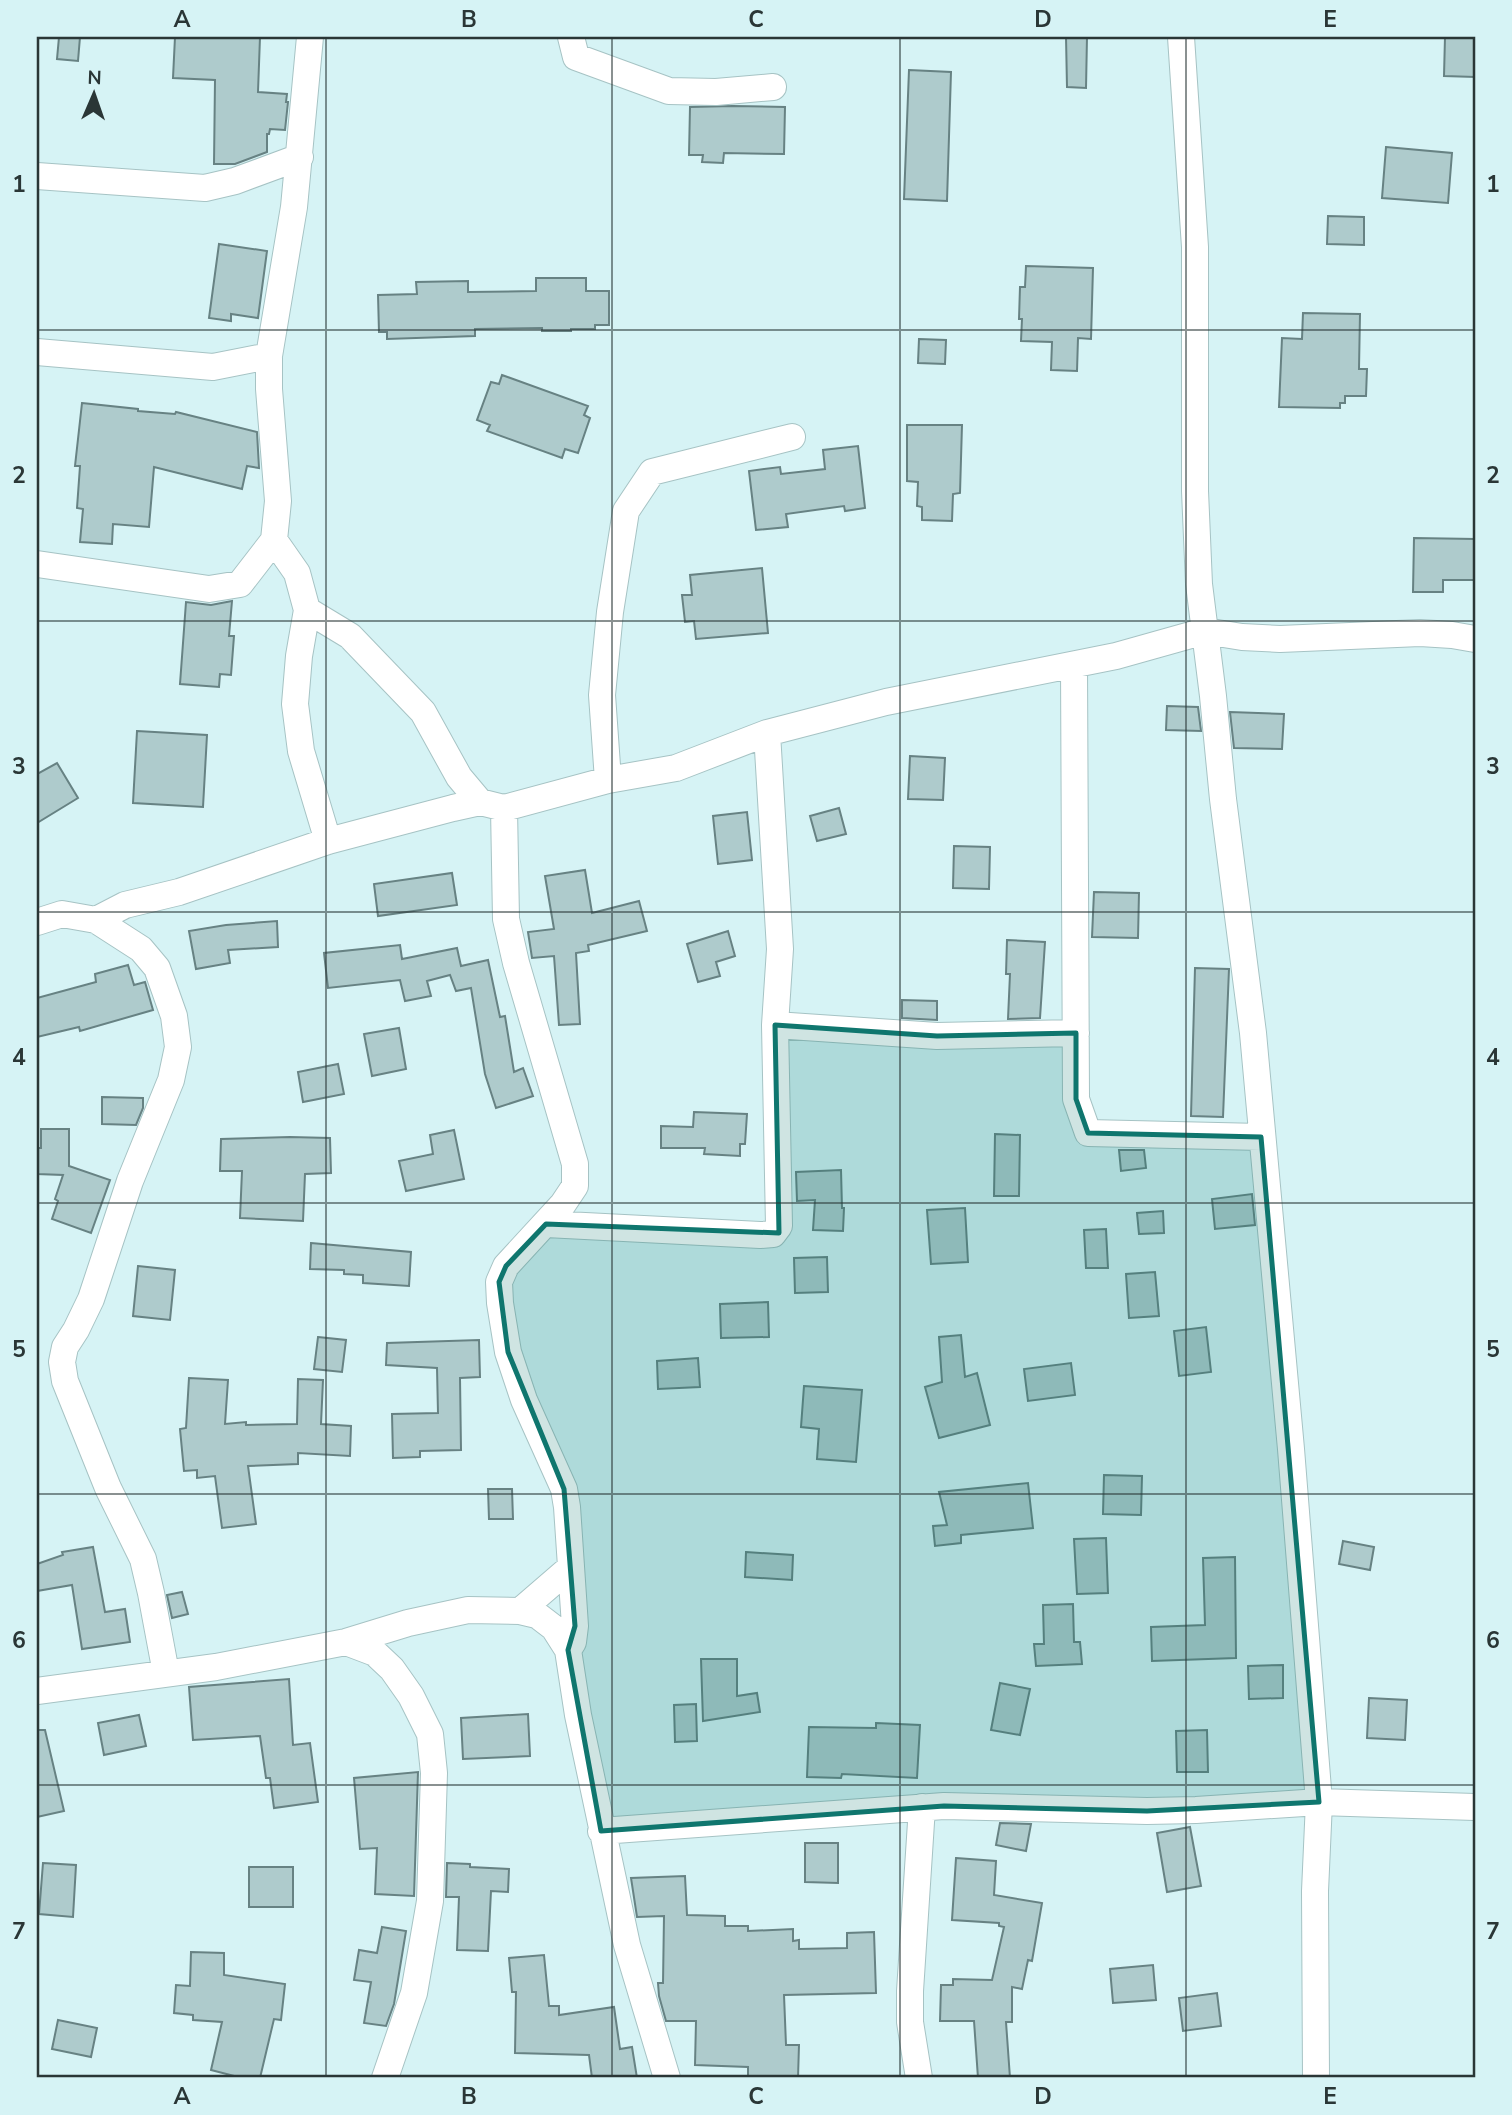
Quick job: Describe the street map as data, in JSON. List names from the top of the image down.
{
  "north": "top",
  "grid": {
    "columns": [
      "A",
      "B",
      "C",
      "D",
      "E"
    ],
    "rows": [
      "1",
      "2",
      "3",
      "4",
      "5",
      "6",
      "7"
    ]
  }
}
